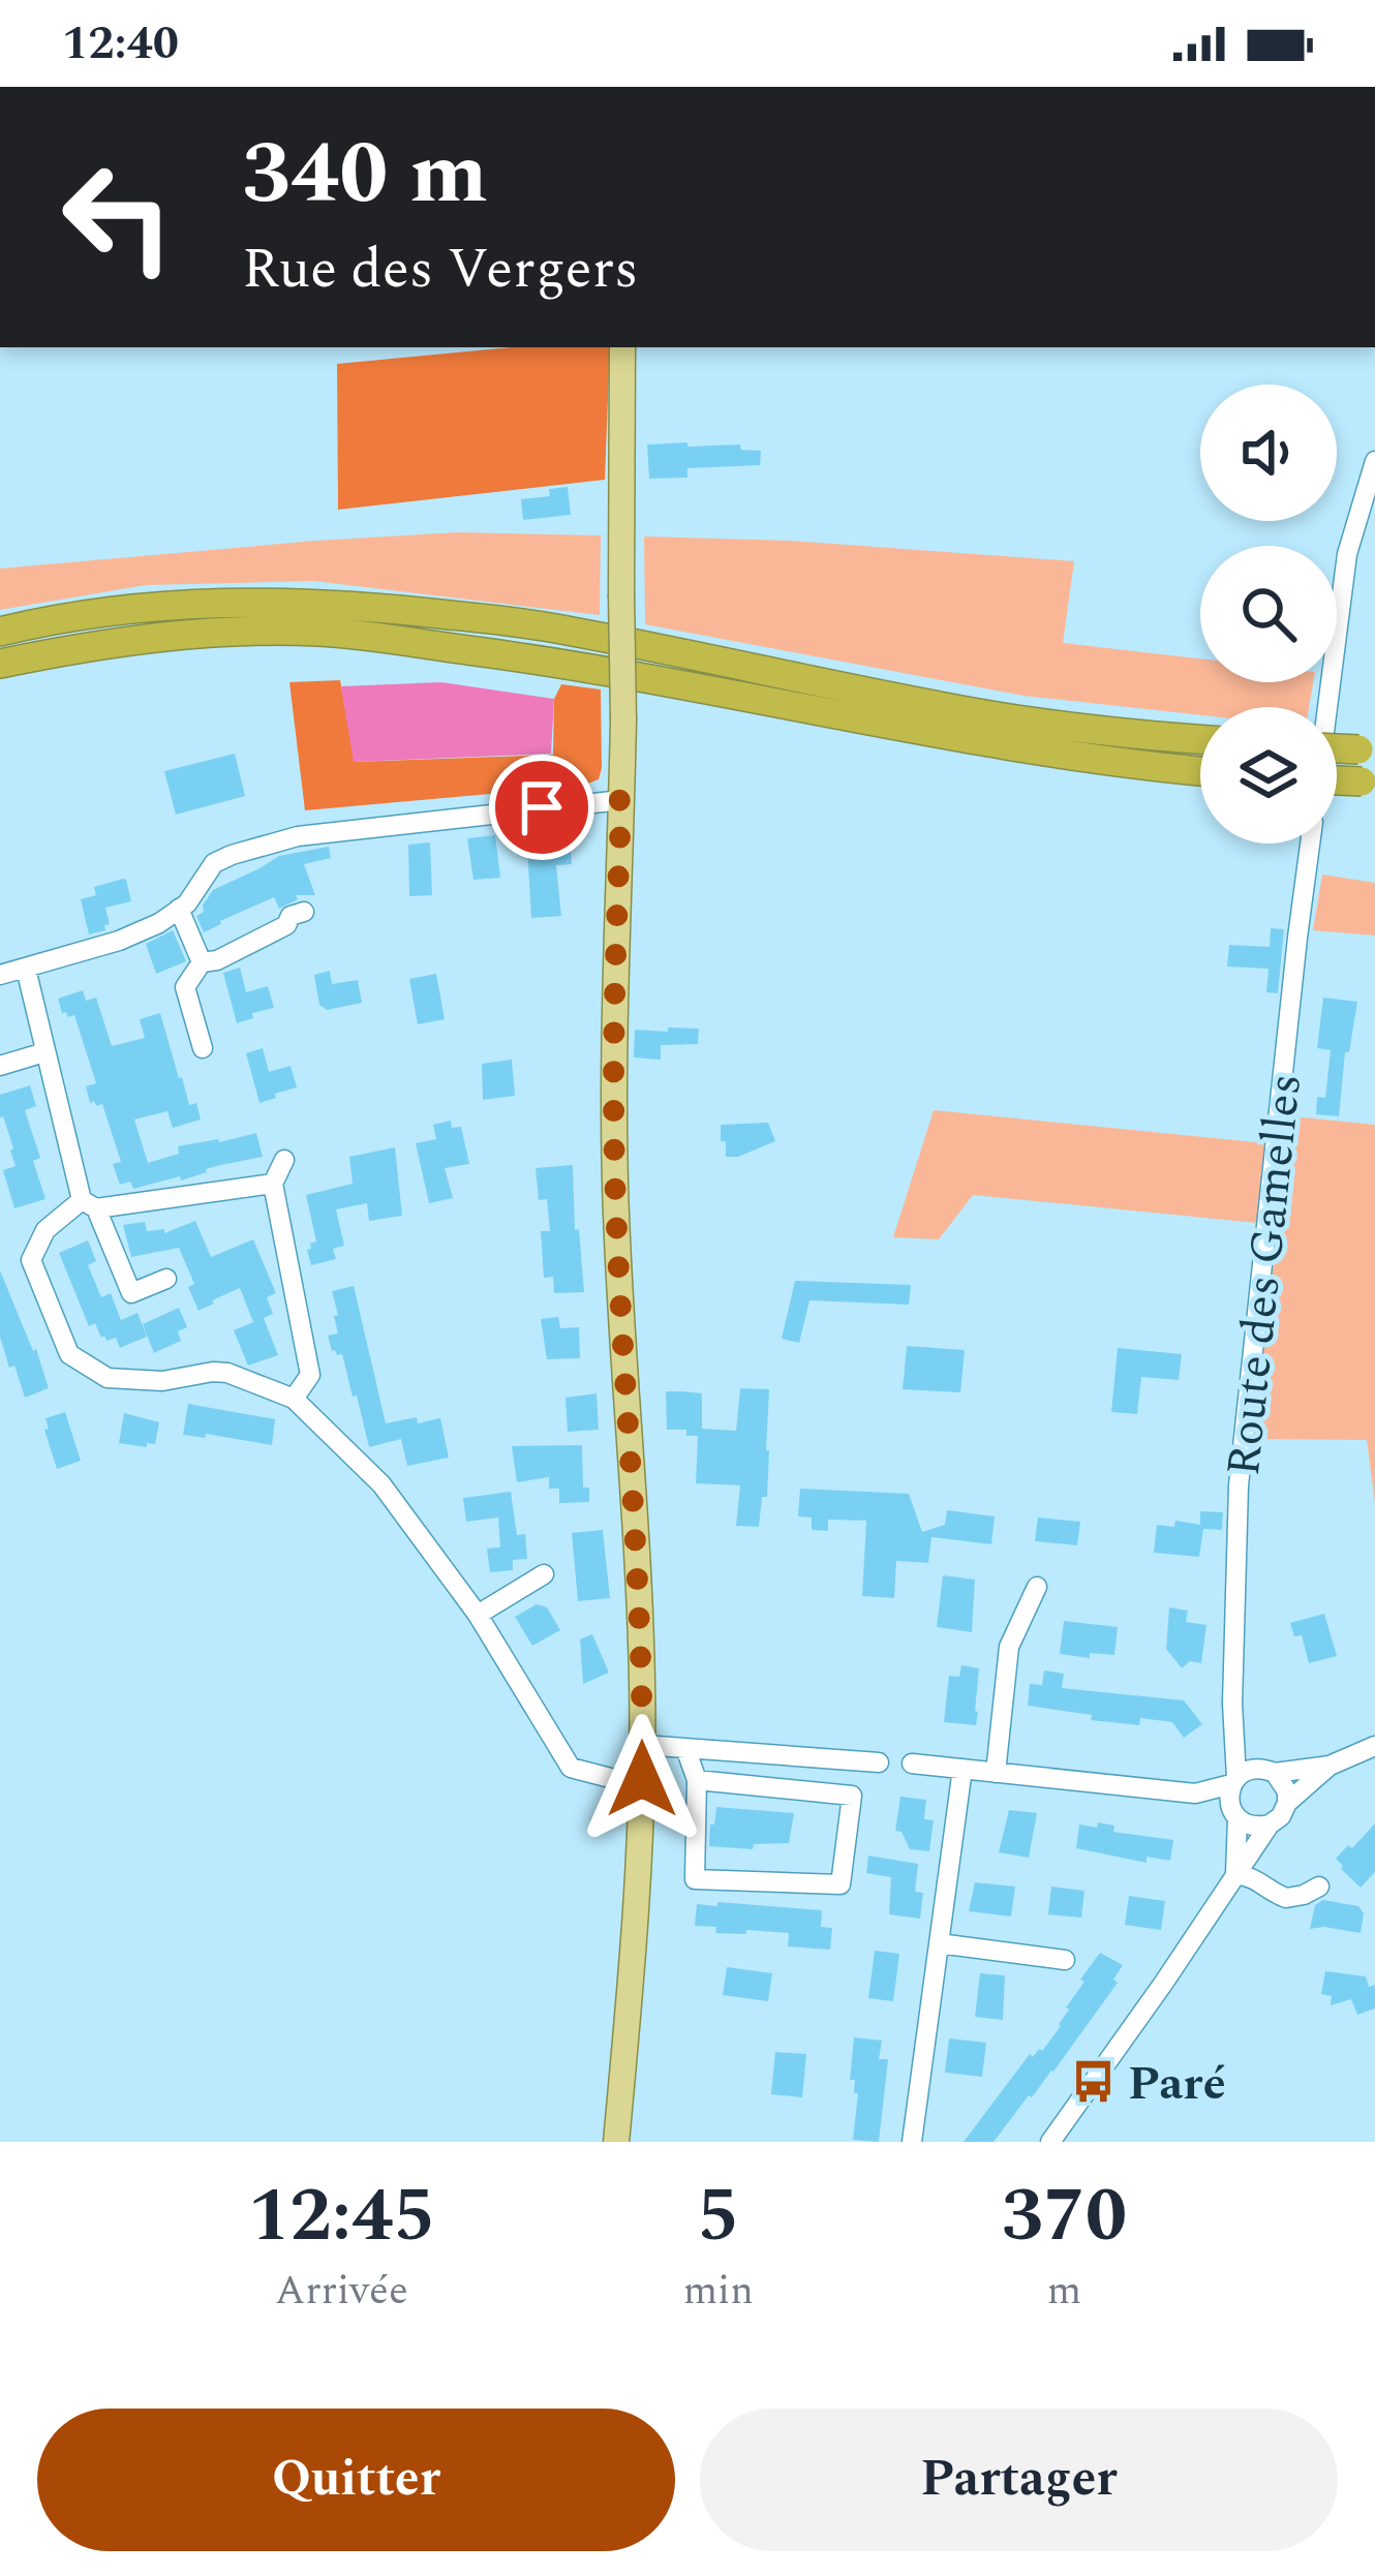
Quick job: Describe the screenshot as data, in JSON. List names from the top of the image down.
{
  "streets": {
    "street": ["Route des Gamelles"]
  },
  "places": {
    "bus stop": ["Paré"]
  },
  "page": {
    "status": "12:40",
    "turn": ["340 m", "Rue des Vergers"],
    "eta": [
      "12:45",
      "Arrivée",
      "5",
      "min",
      "370",
      "m"
    ],
    "buttons": ["Quitter", "Partager"]
  }
}
